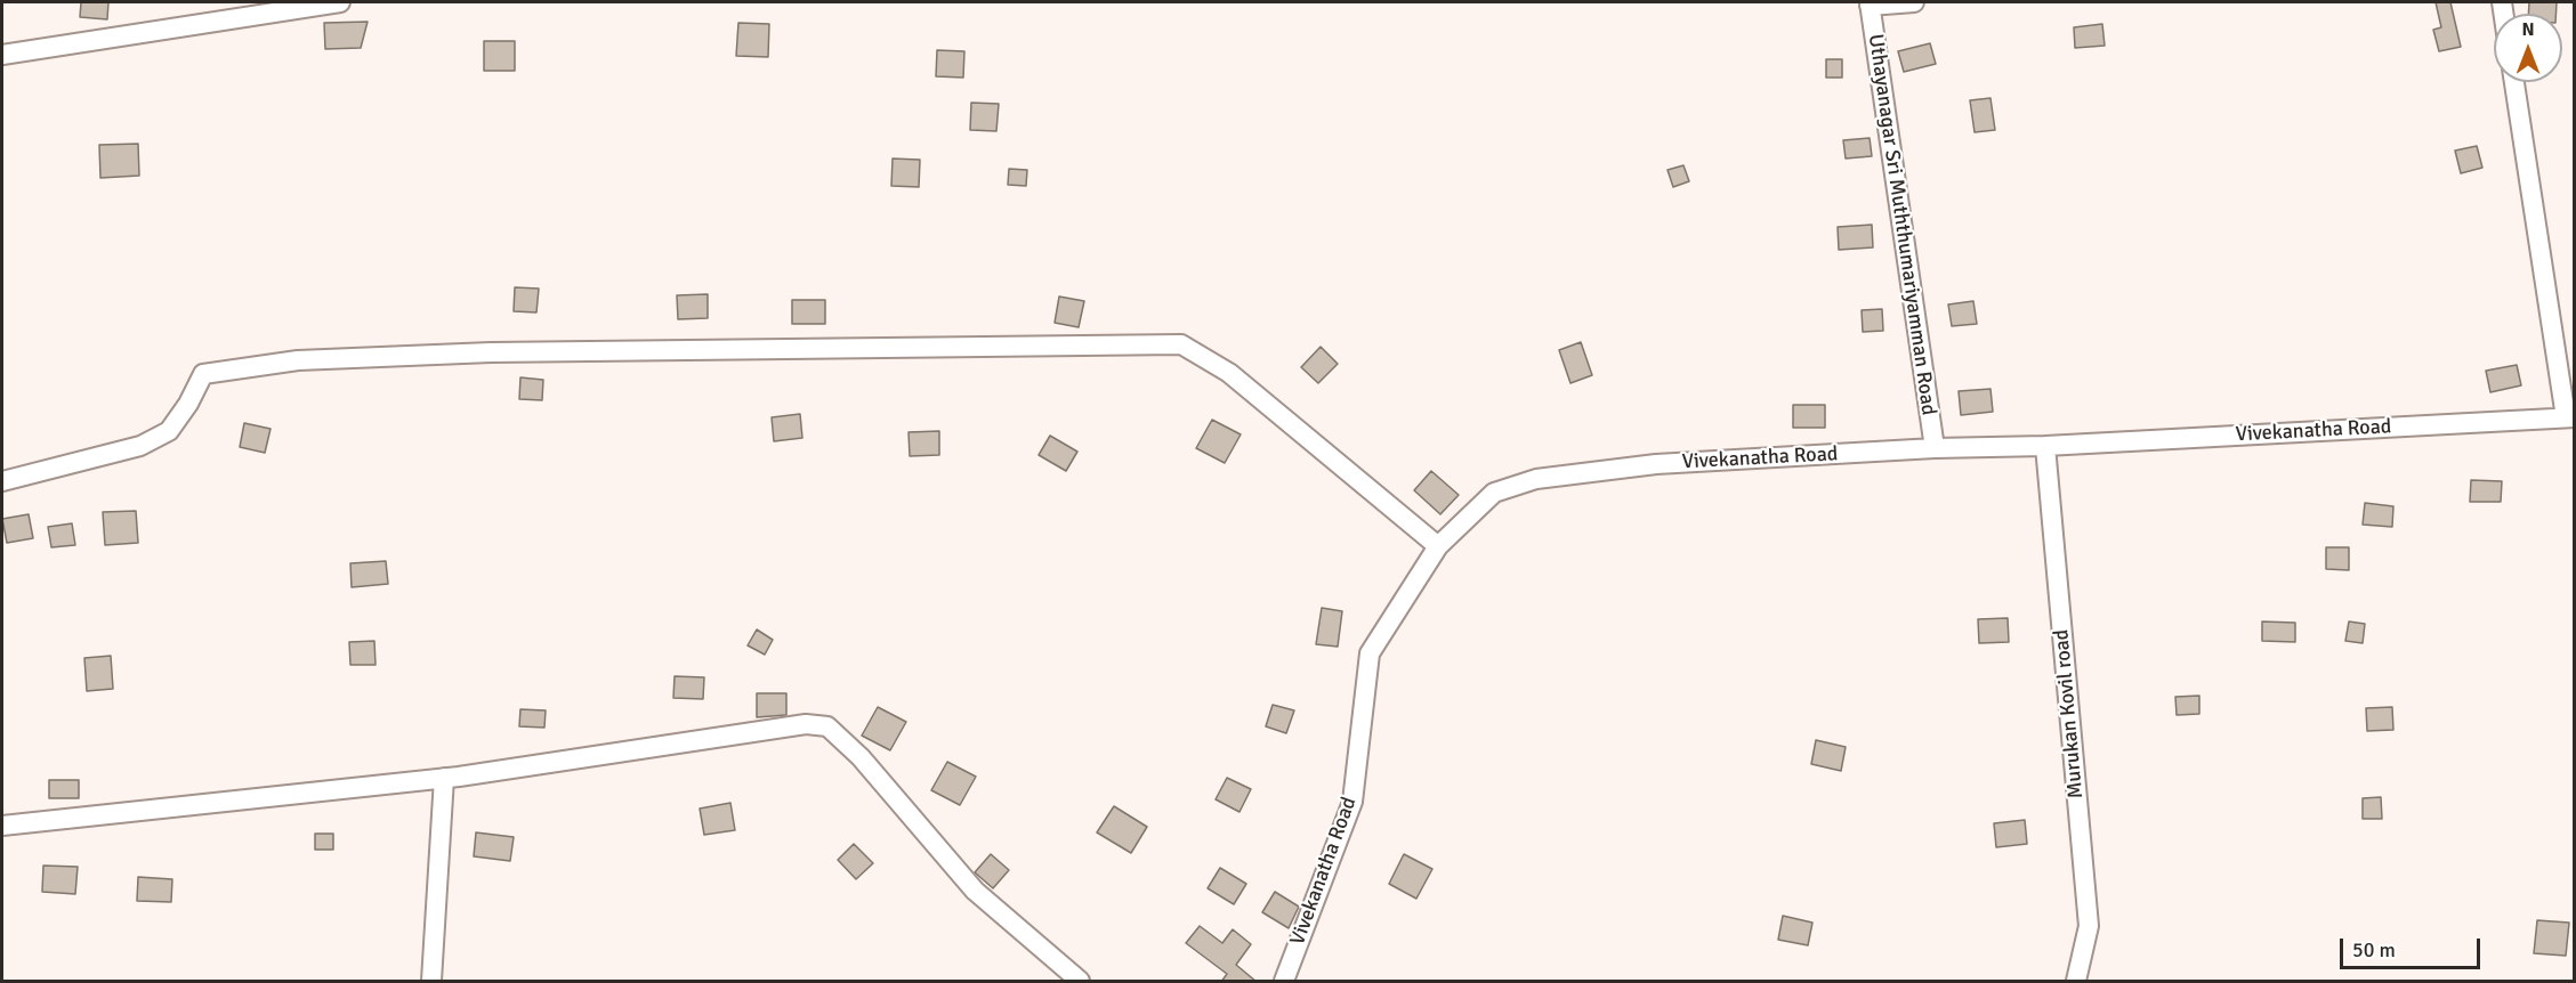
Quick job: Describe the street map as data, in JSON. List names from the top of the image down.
{
  "streets": {
    "street": ["Uthayanagar Sri Muththumariyamman Road", "Vivekanatha Road", "Murukan Kovil road"]
  },
  "crossings": [
    ["Uthayanagar Sri Muththumariyamman Road", "Vivekanatha Road"],
    ["Vivekanatha Road", "Murukan Kovil road"]
  ],
  "scale_bar": "50 m",
  "north": "top"
}
